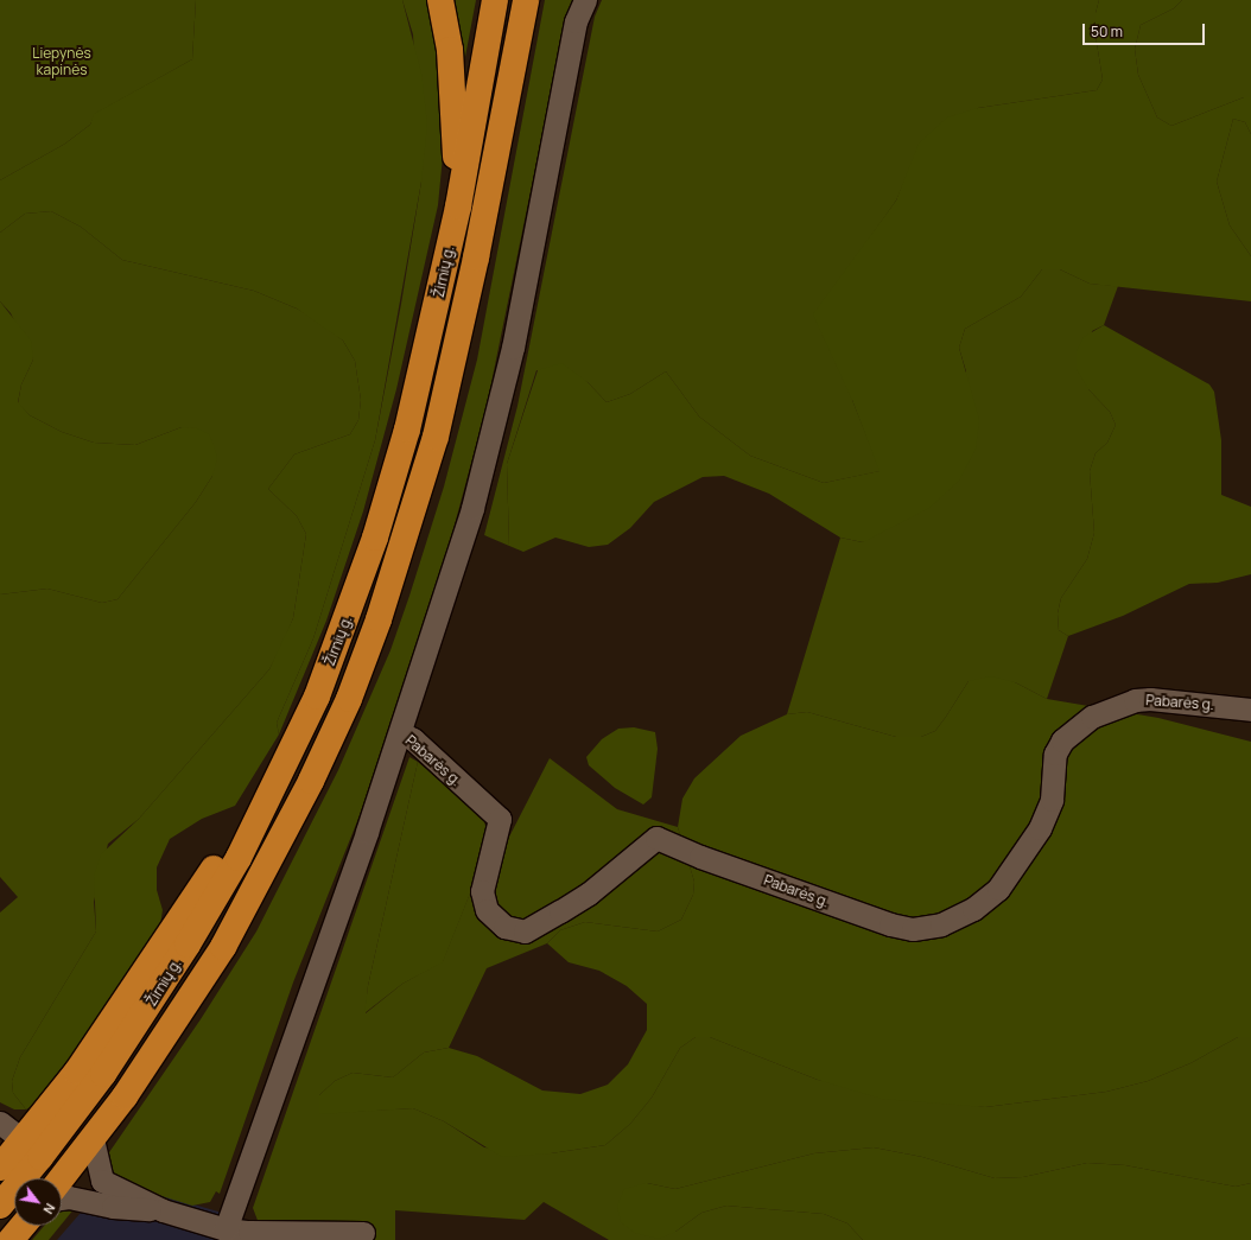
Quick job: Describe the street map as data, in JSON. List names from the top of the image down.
{
  "streets": {
    "highway": ["Žirnių g."],
    "street": ["Pabarės g."]
  },
  "parks": ["Liepynės kapinės"],
  "scale_bar": "50 m",
  "north": "bottom right"
}
